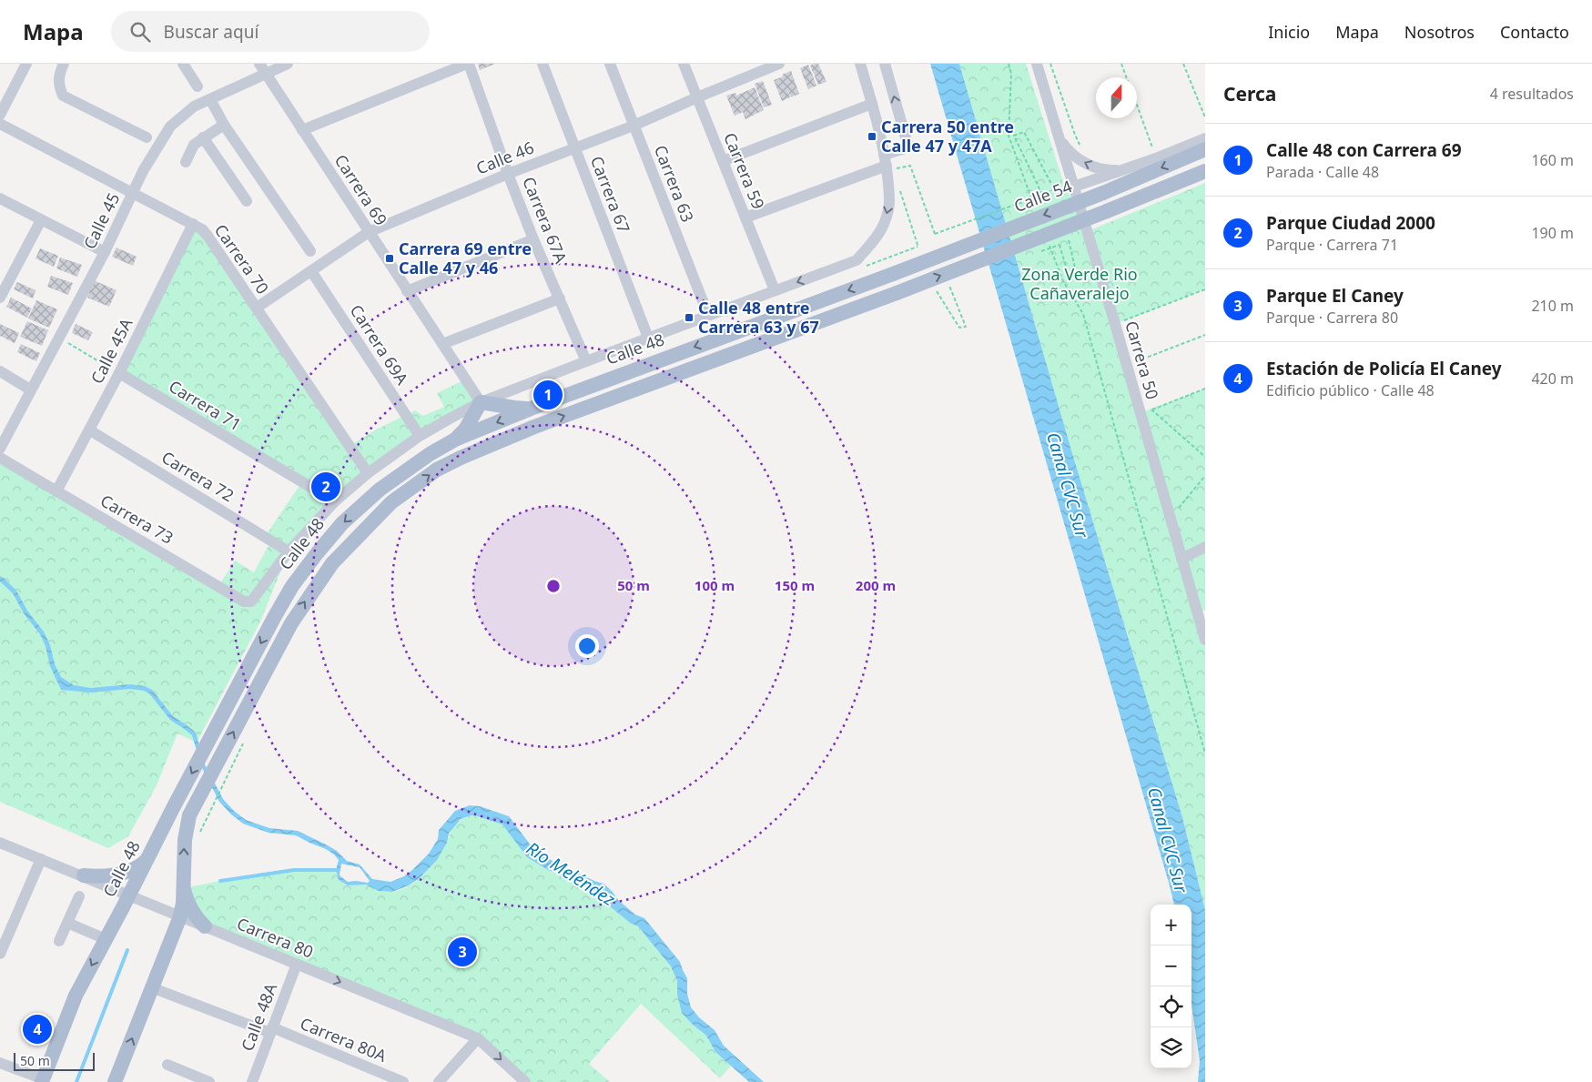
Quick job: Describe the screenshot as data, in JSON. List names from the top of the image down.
{
  "streets": {
    "main road": ["Calle 54", "Calle 48"],
    "street": [
      "Calle 46",
      "Carrera 59",
      "Carrera 63",
      "Carrera 69",
      "Carrera 67",
      "Carrera 67A",
      "Calle 45",
      "Carrera 70",
      "Carrera 69A",
      "Calle 45A",
      "Carrera 50",
      "Carrera 71",
      "Carrera 72",
      "Carrera 73",
      "Carrera 80",
      "Calle 48A",
      "Carrera 80A"
    ]
  },
  "crossings": [
    ["Calle 46", "Carrera 59"],
    ["Calle 46", "Carrera 63"],
    ["Calle 46", "Carrera 69"],
    ["Calle 46", "Carrera 67"],
    ["Calle 46", "Carrera 67A"],
    ["Calle 46", "Carrera 70"],
    ["Calle 46", "Carrera 69A"],
    ["Carrera 59", "Calle 48"],
    ["Carrera 63", "Calle 48"],
    ["Carrera 69", "Calle 45"],
    ["Carrera 69", "Calle 48"],
    ["Carrera 67", "Calle 48"],
    ["Calle 54", "Calle 48"],
    ["Calle 54", "Carrera 50"],
    ["Carrera 67A", "Calle 48"],
    ["Calle 45", "Carrera 70"],
    ["Carrera 70", "Calle 48"],
    ["Carrera 70", "Calle 45A"],
    ["Carrera 69A", "Calle 48"],
    ["Calle 48", "Carrera 71"],
    ["Calle 48", "Carrera 72"],
    ["Calle 48", "Carrera 73"],
    ["Calle 48", "Carrera 80"],
    ["Calle 45A", "Carrera 71"],
    ["Calle 45A", "Carrera 72"],
    ["Calle 45A", "Carrera 73"],
    ["Carrera 80", "Calle 48A"],
    ["Calle 48A", "Carrera 80A"]
  ],
  "one_way": ["Carrera 80"],
  "water": ["Canal CVC Sur", "Río Meléndez"],
  "parks": ["Zona Verde Rio Cañaveralejo"],
  "places": {
    "transit": ["Carrera 50 entre Calle 47 y 47A", "Carrera 69 entre Calle 47 y 46", "Calle 48 entre Carrera 63 y 67"]
  },
  "scale_bar": "50 m",
  "north": "top",
  "page": {
    "header": "Mapa",
    "search": "Buscar aquí",
    "nav": [
      "Inicio",
      "Mapa",
      "Nosotros",
      "Contacto"
    ],
    "heading": ["Cerca", "4 resultados"],
    "list": [
      {
        "mark": "1",
        "name": "Calle 48 con Carrera 69",
        "note": "Parada · Calle 48",
        "value": "160 m"
      },
      {
        "mark": "2",
        "name": "Parque Ciudad 2000",
        "note": "Parque · Carrera 71",
        "value": "190 m"
      },
      {
        "mark": "3",
        "name": "Parque El Caney",
        "note": "Parque · Carrera 80",
        "value": "210 m"
      },
      {
        "mark": "4",
        "name": "Estación de Policía El Caney",
        "note": "Edificio público · Calle 48",
        "value": "420 m"
      }
    ],
    "pins": [
      "1",
      "2",
      "3",
      "4"
    ],
    "map_buttons": ["+", "−"],
    "scale": "50 m"
  },
  "rings": [
    "50 m",
    "100 m",
    "150 m",
    "200 m"
  ]
}
